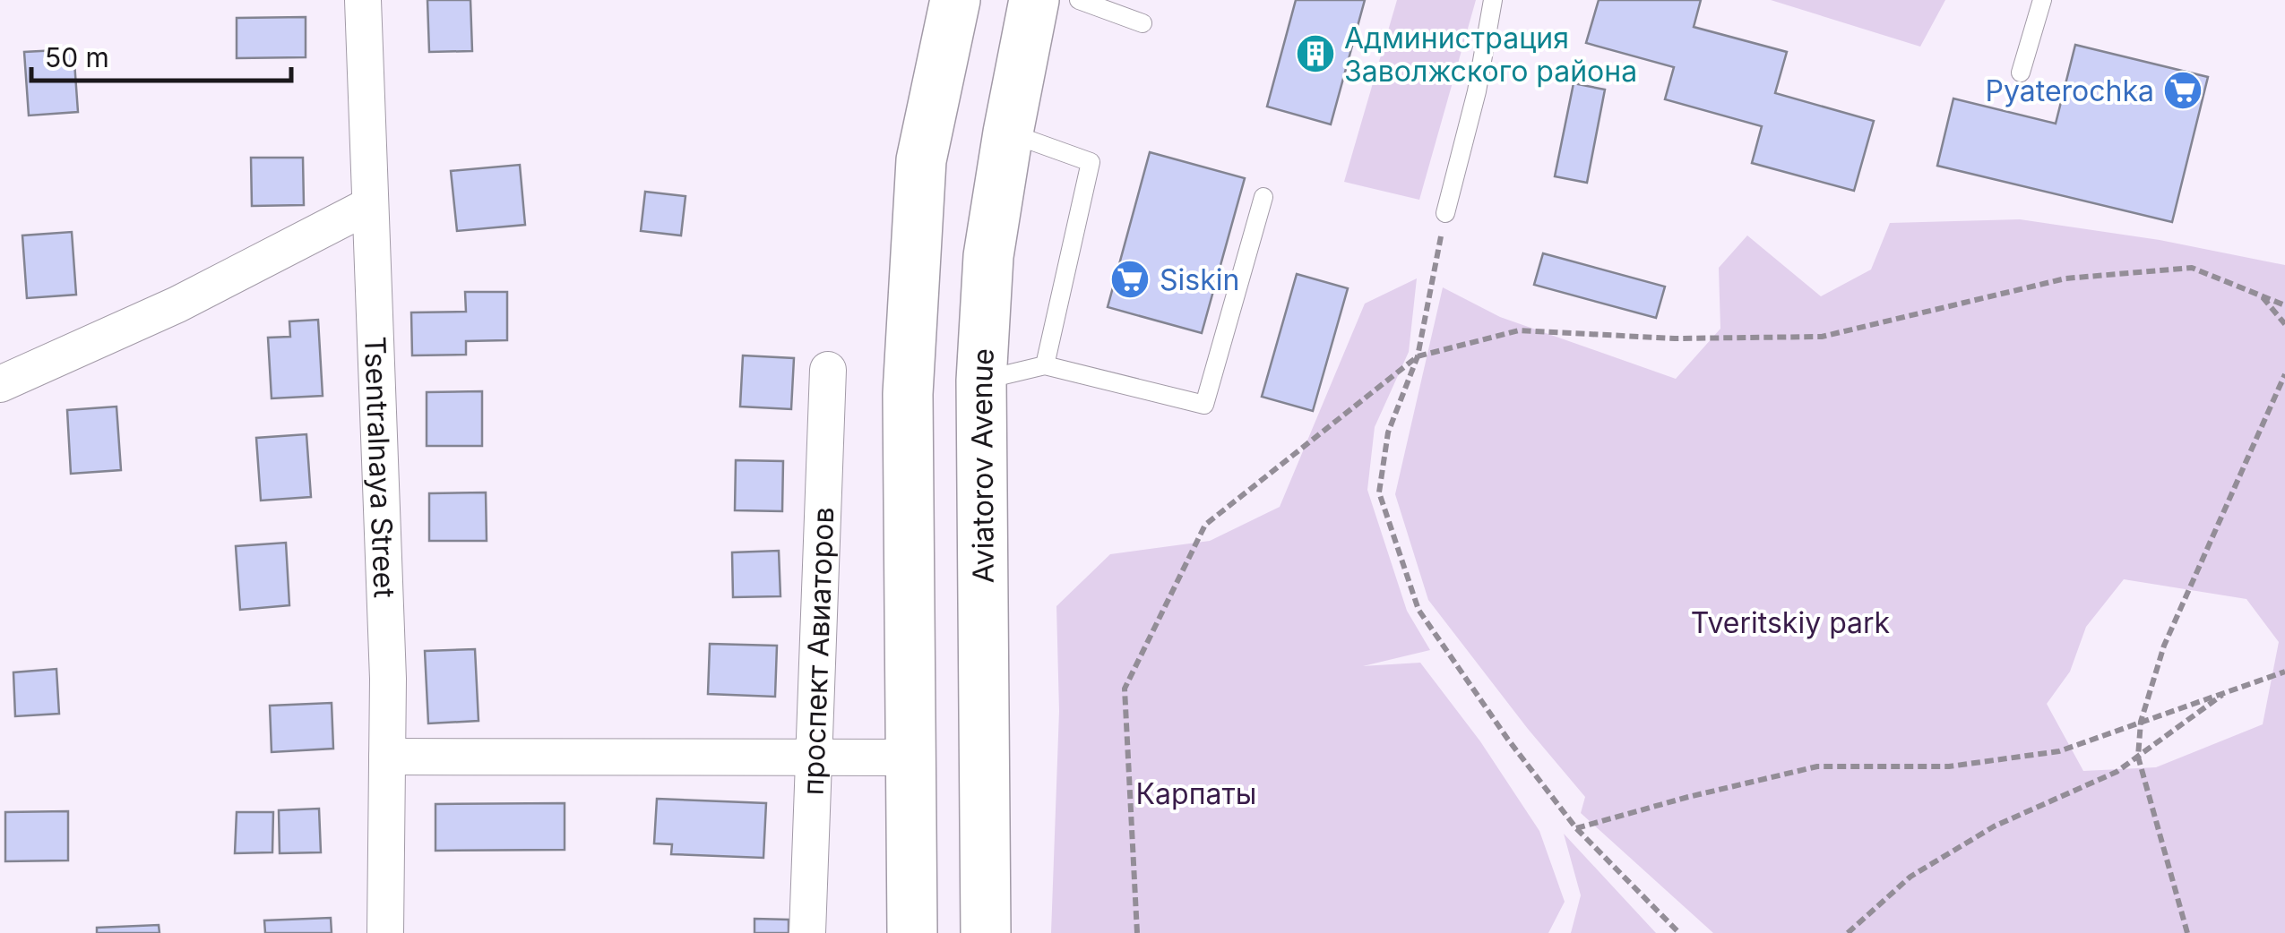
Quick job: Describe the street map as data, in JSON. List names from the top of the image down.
{
  "streets": {
    "main road": ["Aviatorov Avenue"],
    "street": ["Tsentralnaya Street", "проспект Авиаторов"]
  },
  "parks": ["Tveritskiy park", "Карпаты"],
  "places": {
    "building": ["Администрация Заволжского района"],
    "supermarket": ["Pyaterochka", "Siskin"]
  },
  "scale_bar": "50 m"
}
